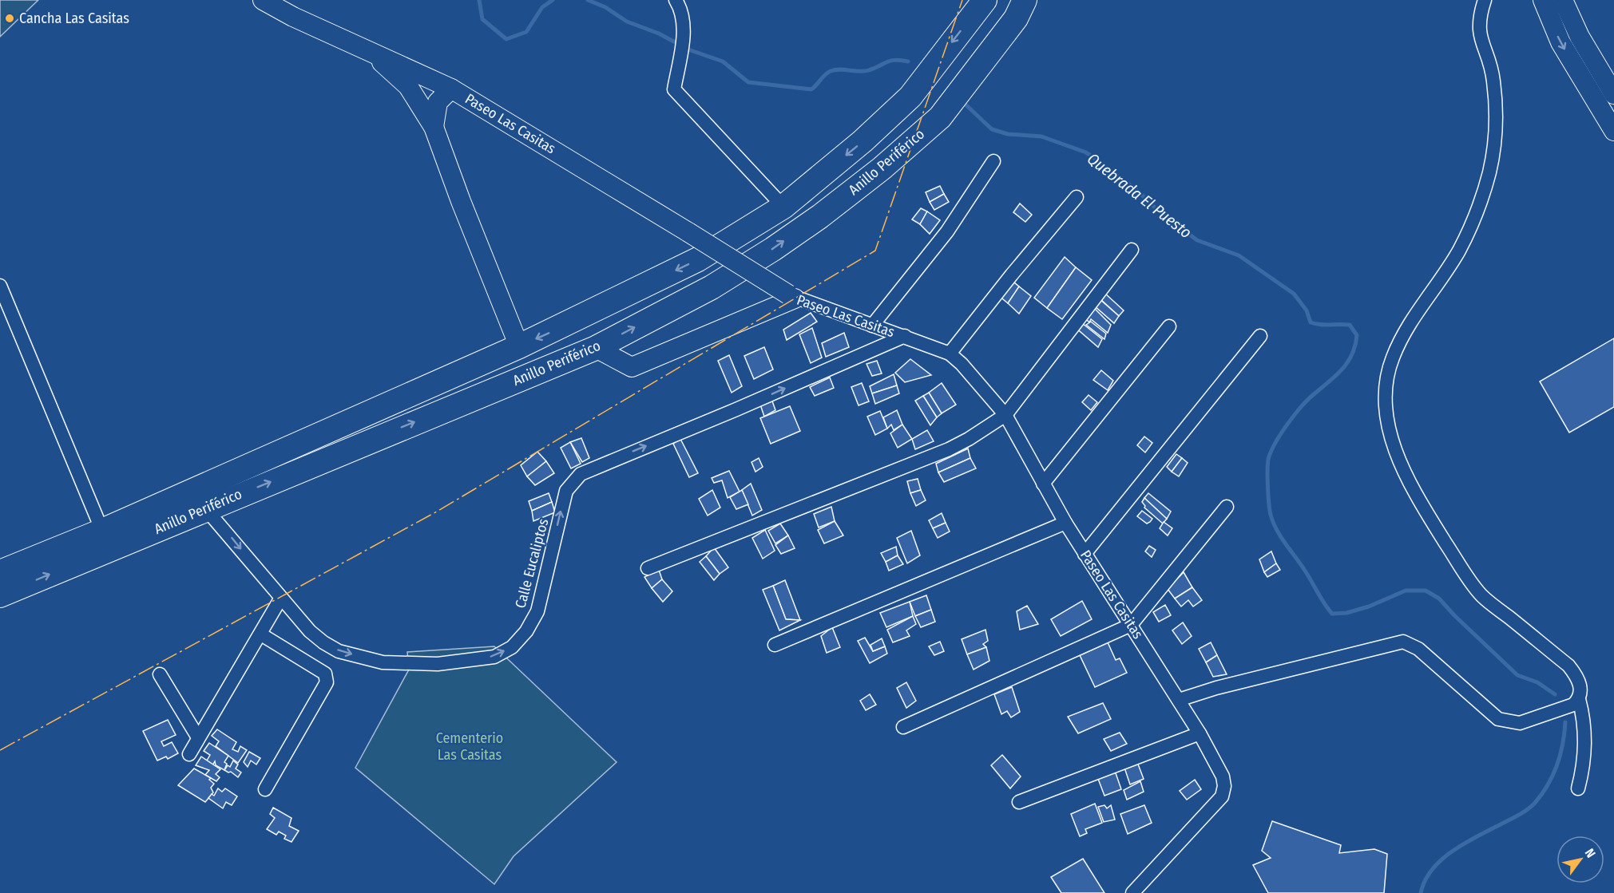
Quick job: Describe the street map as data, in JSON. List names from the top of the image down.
{
  "streets": {
    "highway": ["Anillo Periférico"],
    "street": ["Paseo Las Casitas", "Calle Eucaliptos"]
  },
  "crossings": [
    ["Paseo Las Casitas", "Calle Eucaliptos"],
    ["Anillo Periférico", "Calle Eucaliptos"]
  ],
  "water": ["Quebrada El Puesto"],
  "parks": ["Cementerio Las Casitas"],
  "places": ["Cancha Las Casitas"],
  "north": "top right"
}
